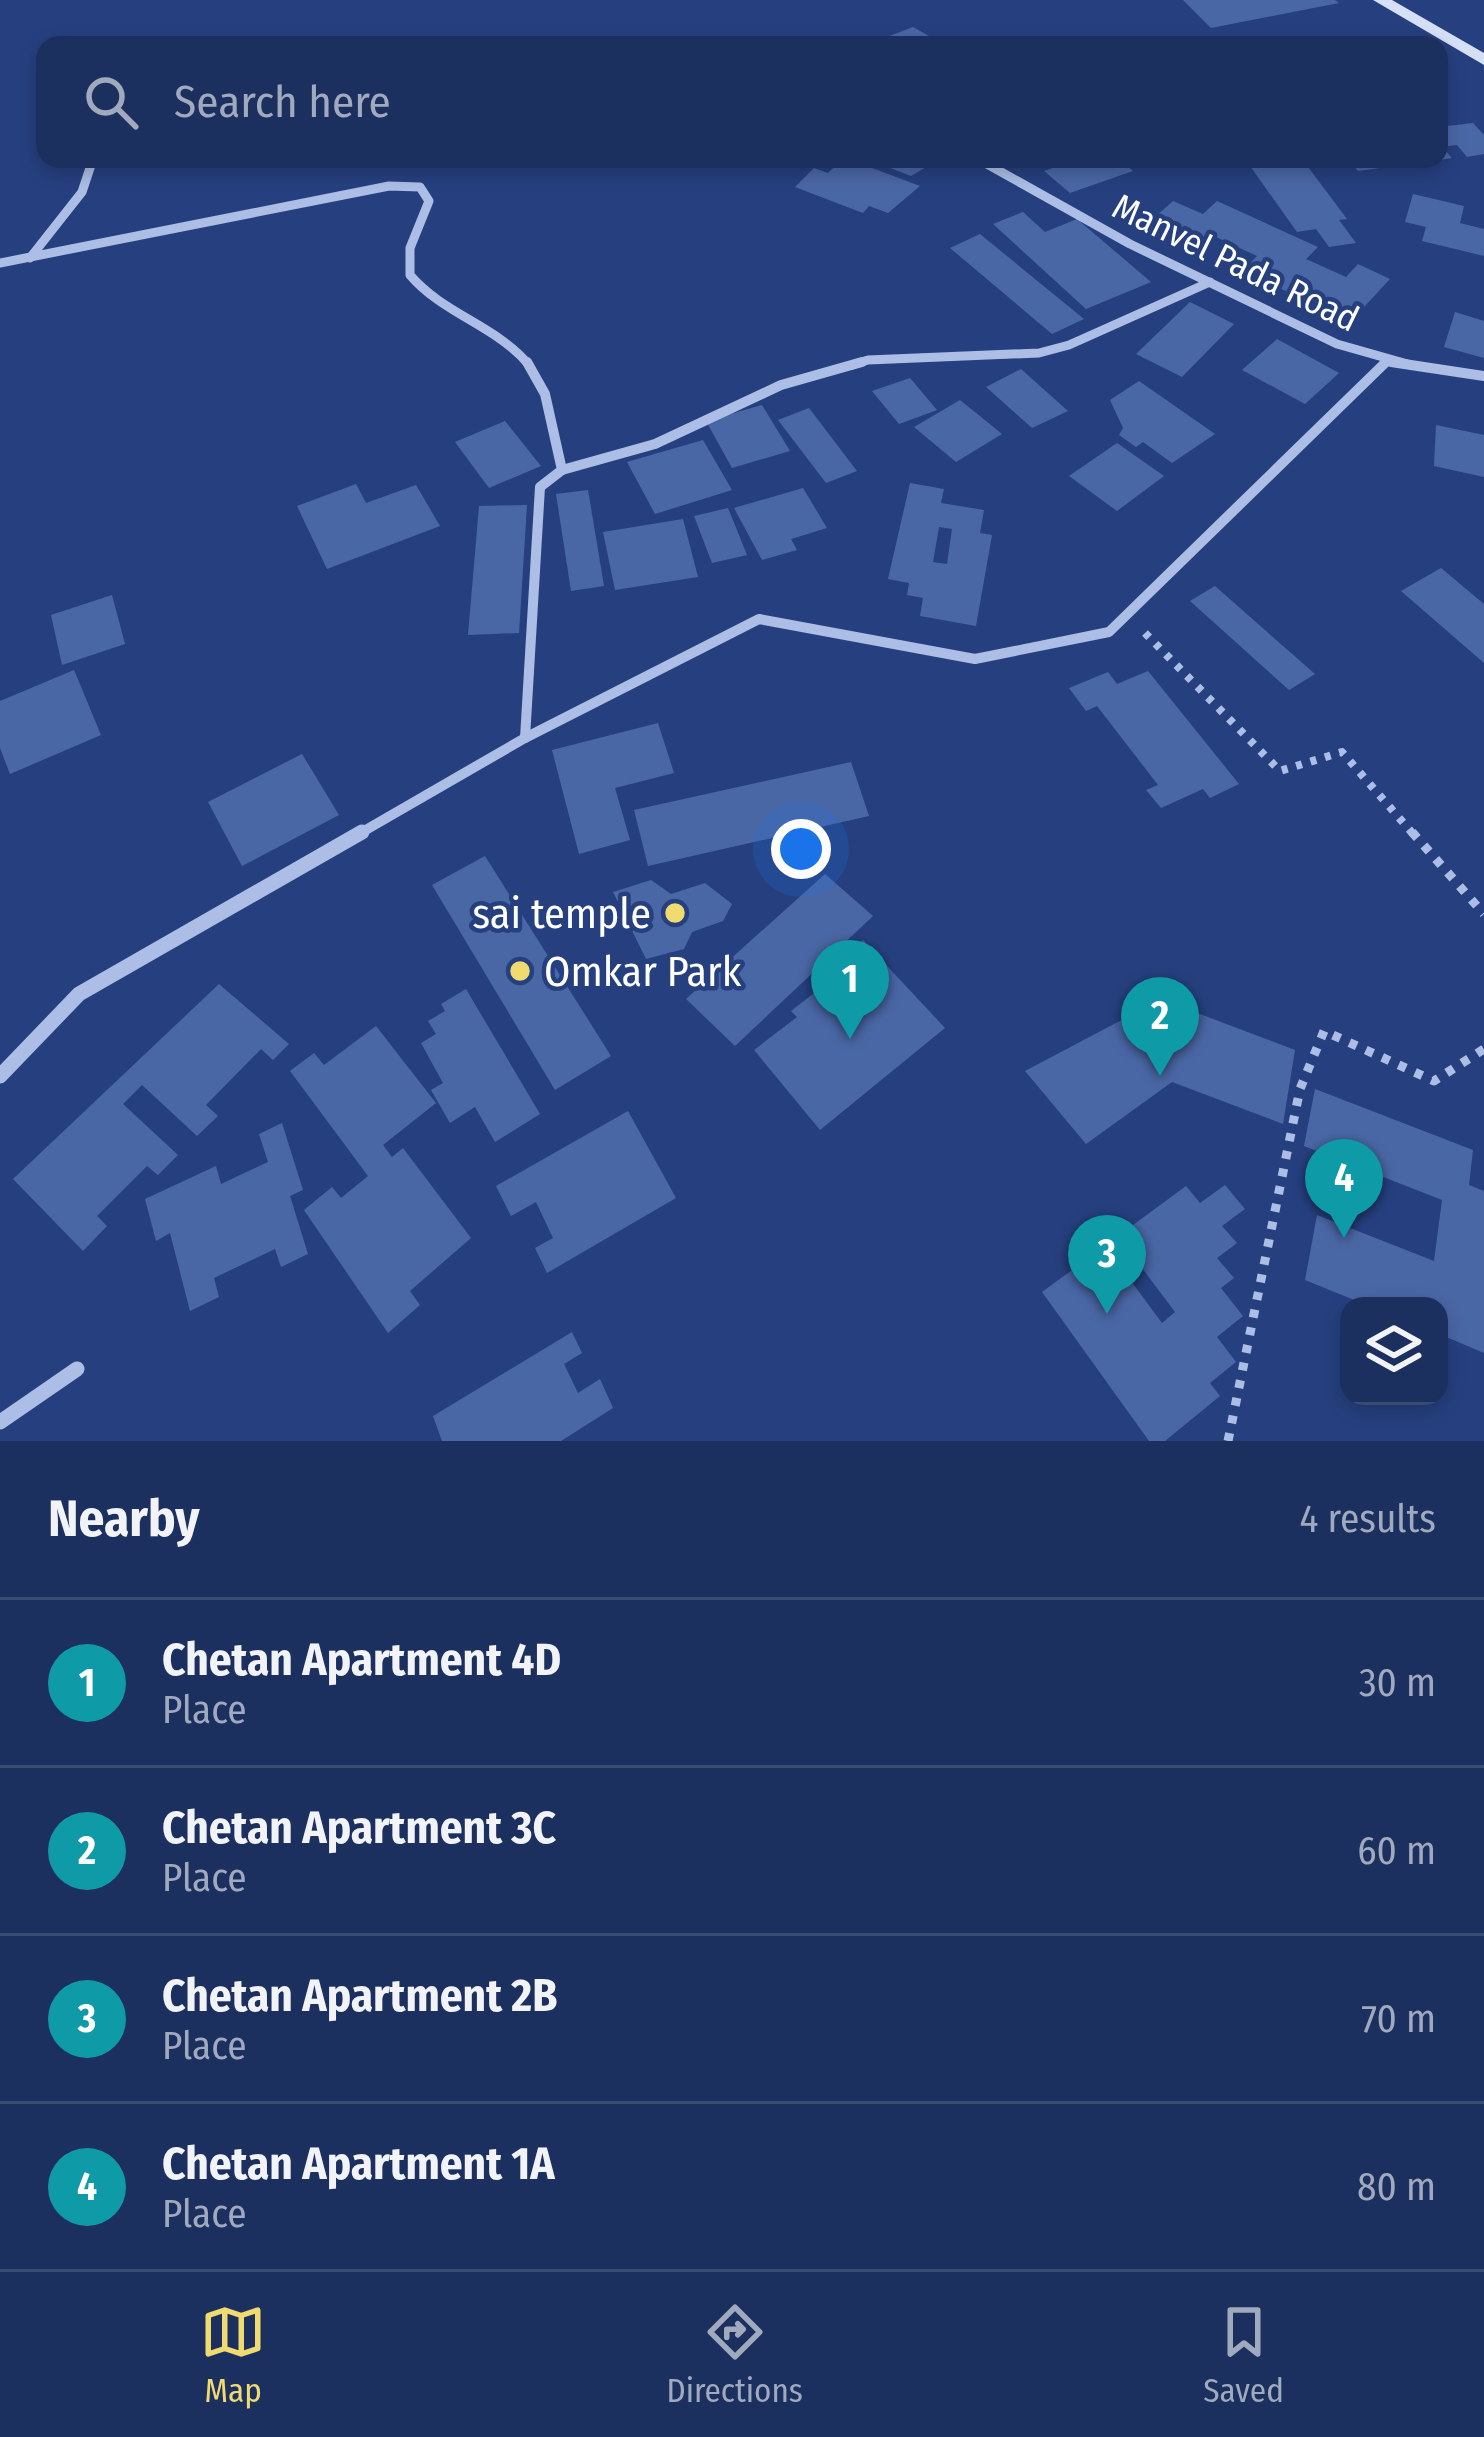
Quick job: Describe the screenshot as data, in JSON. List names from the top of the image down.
{
  "streets": {
    "street": ["Manvel Pada Road"]
  },
  "places": ["sai temple", "Omkar Park"],
  "page": {
    "search": "Search here",
    "pins": [
      "1",
      "2",
      "4",
      "3"
    ],
    "heading": ["Nearby", "4 results"],
    "list": [
      {
        "mark": "1",
        "name": "Chetan Apartment 4D",
        "note": "Place",
        "value": "30 m"
      },
      {
        "mark": "2",
        "name": "Chetan Apartment 3C",
        "note": "Place",
        "value": "60 m"
      },
      {
        "mark": "3",
        "name": "Chetan Apartment 2B",
        "note": "Place",
        "value": "70 m"
      },
      {
        "mark": "4",
        "name": "Chetan Apartment 1A",
        "note": "Place",
        "value": "80 m"
      }
    ],
    "nav": ["Map", "Directions", "Saved"]
  }
}
